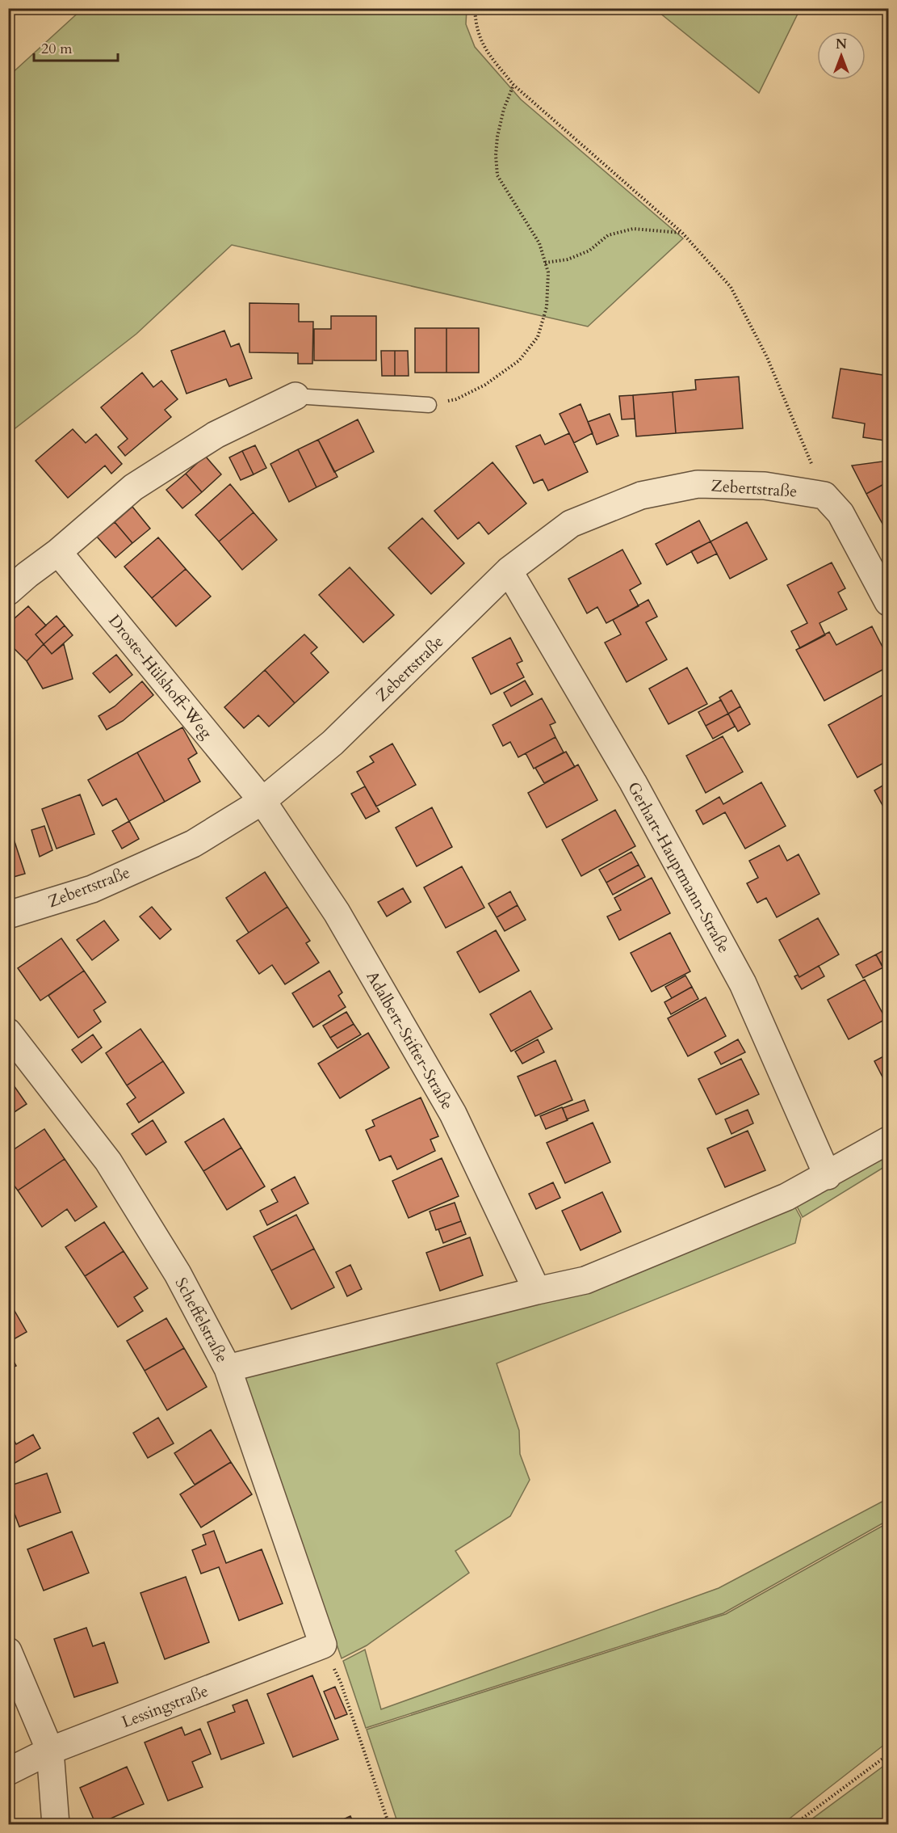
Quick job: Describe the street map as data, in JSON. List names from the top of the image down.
{
  "streets": {
    "street": [
      "Zebertstraße",
      "Droste-Hülshoff-Weg",
      "Gerhart-Hauptmann-Straße",
      "Adalbert-Stifter-Straße",
      "Scheffelstraße",
      "Lessingstraße"
    ]
  },
  "crossings": [
    ["Zebertstraße", "Droste-Hülshoff-Weg"],
    ["Zebertstraße", "Gerhart-Hauptmann-Straße"],
    ["Zebertstraße", "Adalbert-Stifter-Straße"],
    ["Droste-Hülshoff-Weg", "Adalbert-Stifter-Straße"],
    ["Scheffelstraße", "Lessingstraße"]
  ],
  "scale_bar": "20 m",
  "north": "top"
}
